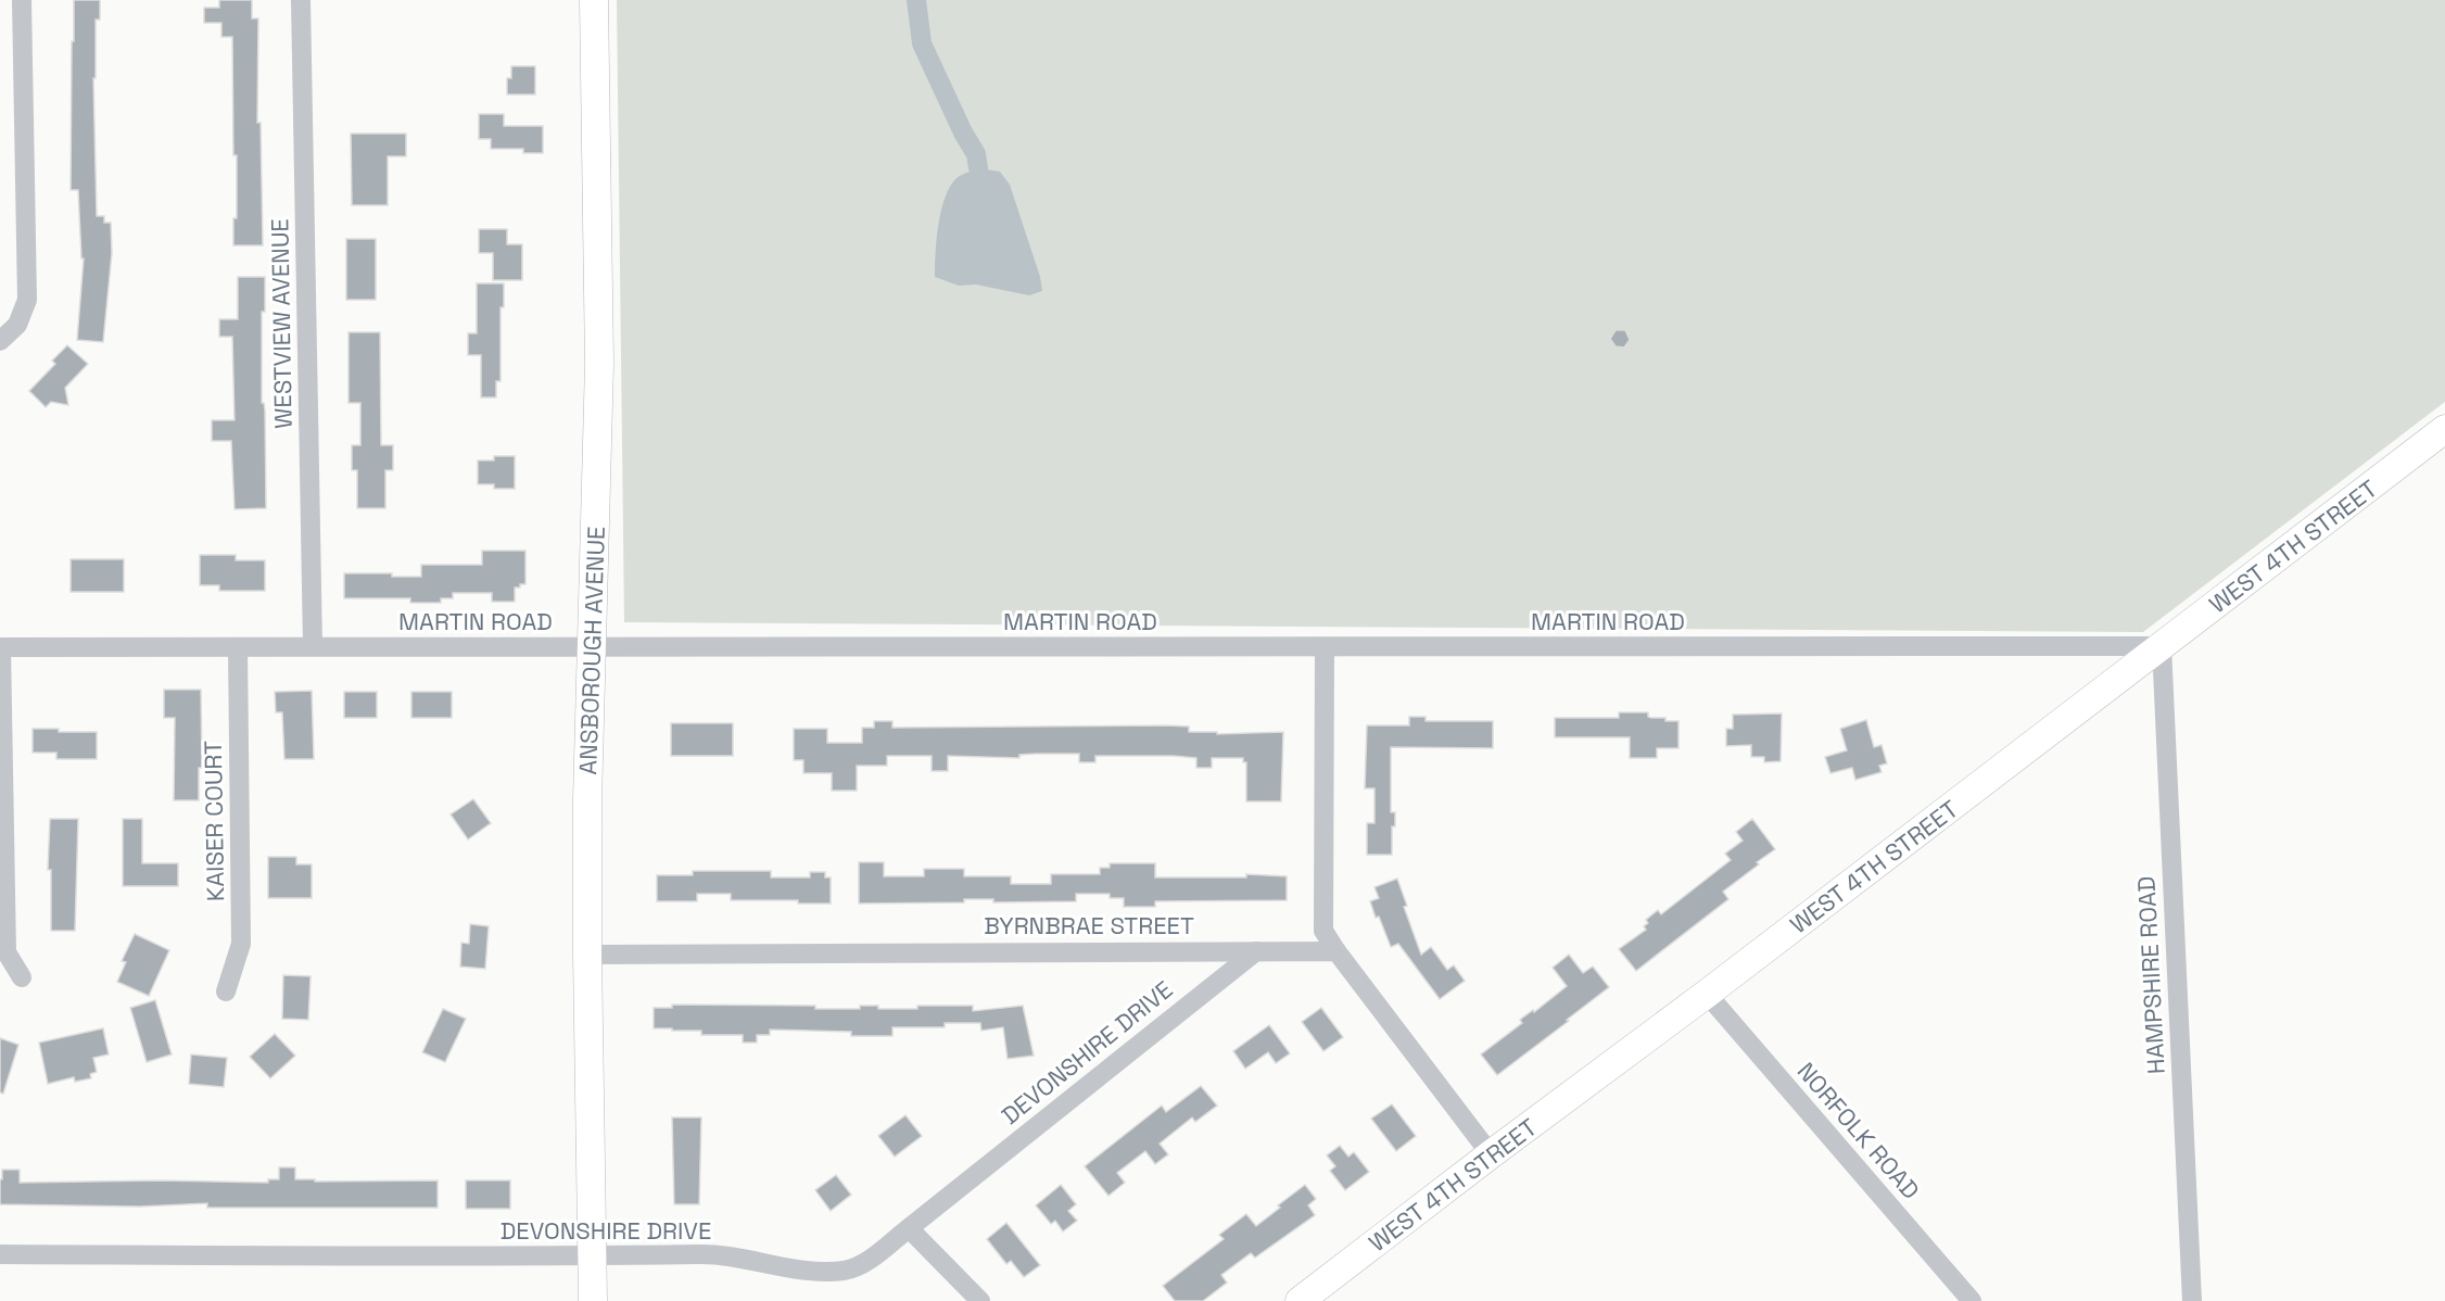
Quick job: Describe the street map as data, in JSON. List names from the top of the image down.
{
  "streets": {
    "main road": ["WEST 4TH STREET", "ANSBOROUGH AVENUE"],
    "street": [
      "WESTVIEW AVENUE",
      "MARTIN ROAD",
      "KAISER COURT",
      "BYRNBRAE STREET",
      "HAMPSHIRE ROAD",
      "DEVONSHIRE DRIVE",
      "NORFOLK ROAD"
    ]
  },
  "crossings": [
    ["WESTVIEW AVENUE", "MARTIN ROAD"],
    ["WEST 4TH STREET", "MARTIN ROAD"],
    ["WEST 4TH STREET", "HAMPSHIRE ROAD"],
    ["WEST 4TH STREET", "NORFOLK ROAD"],
    ["MARTIN ROAD", "ANSBOROUGH AVENUE"],
    ["MARTIN ROAD", "KAISER COURT"],
    ["MARTIN ROAD", "HAMPSHIRE ROAD"],
    ["ANSBOROUGH AVENUE", "BYRNBRAE STREET"],
    ["ANSBOROUGH AVENUE", "DEVONSHIRE DRIVE"],
    ["BYRNBRAE STREET", "DEVONSHIRE DRIVE"]
  ]
}
